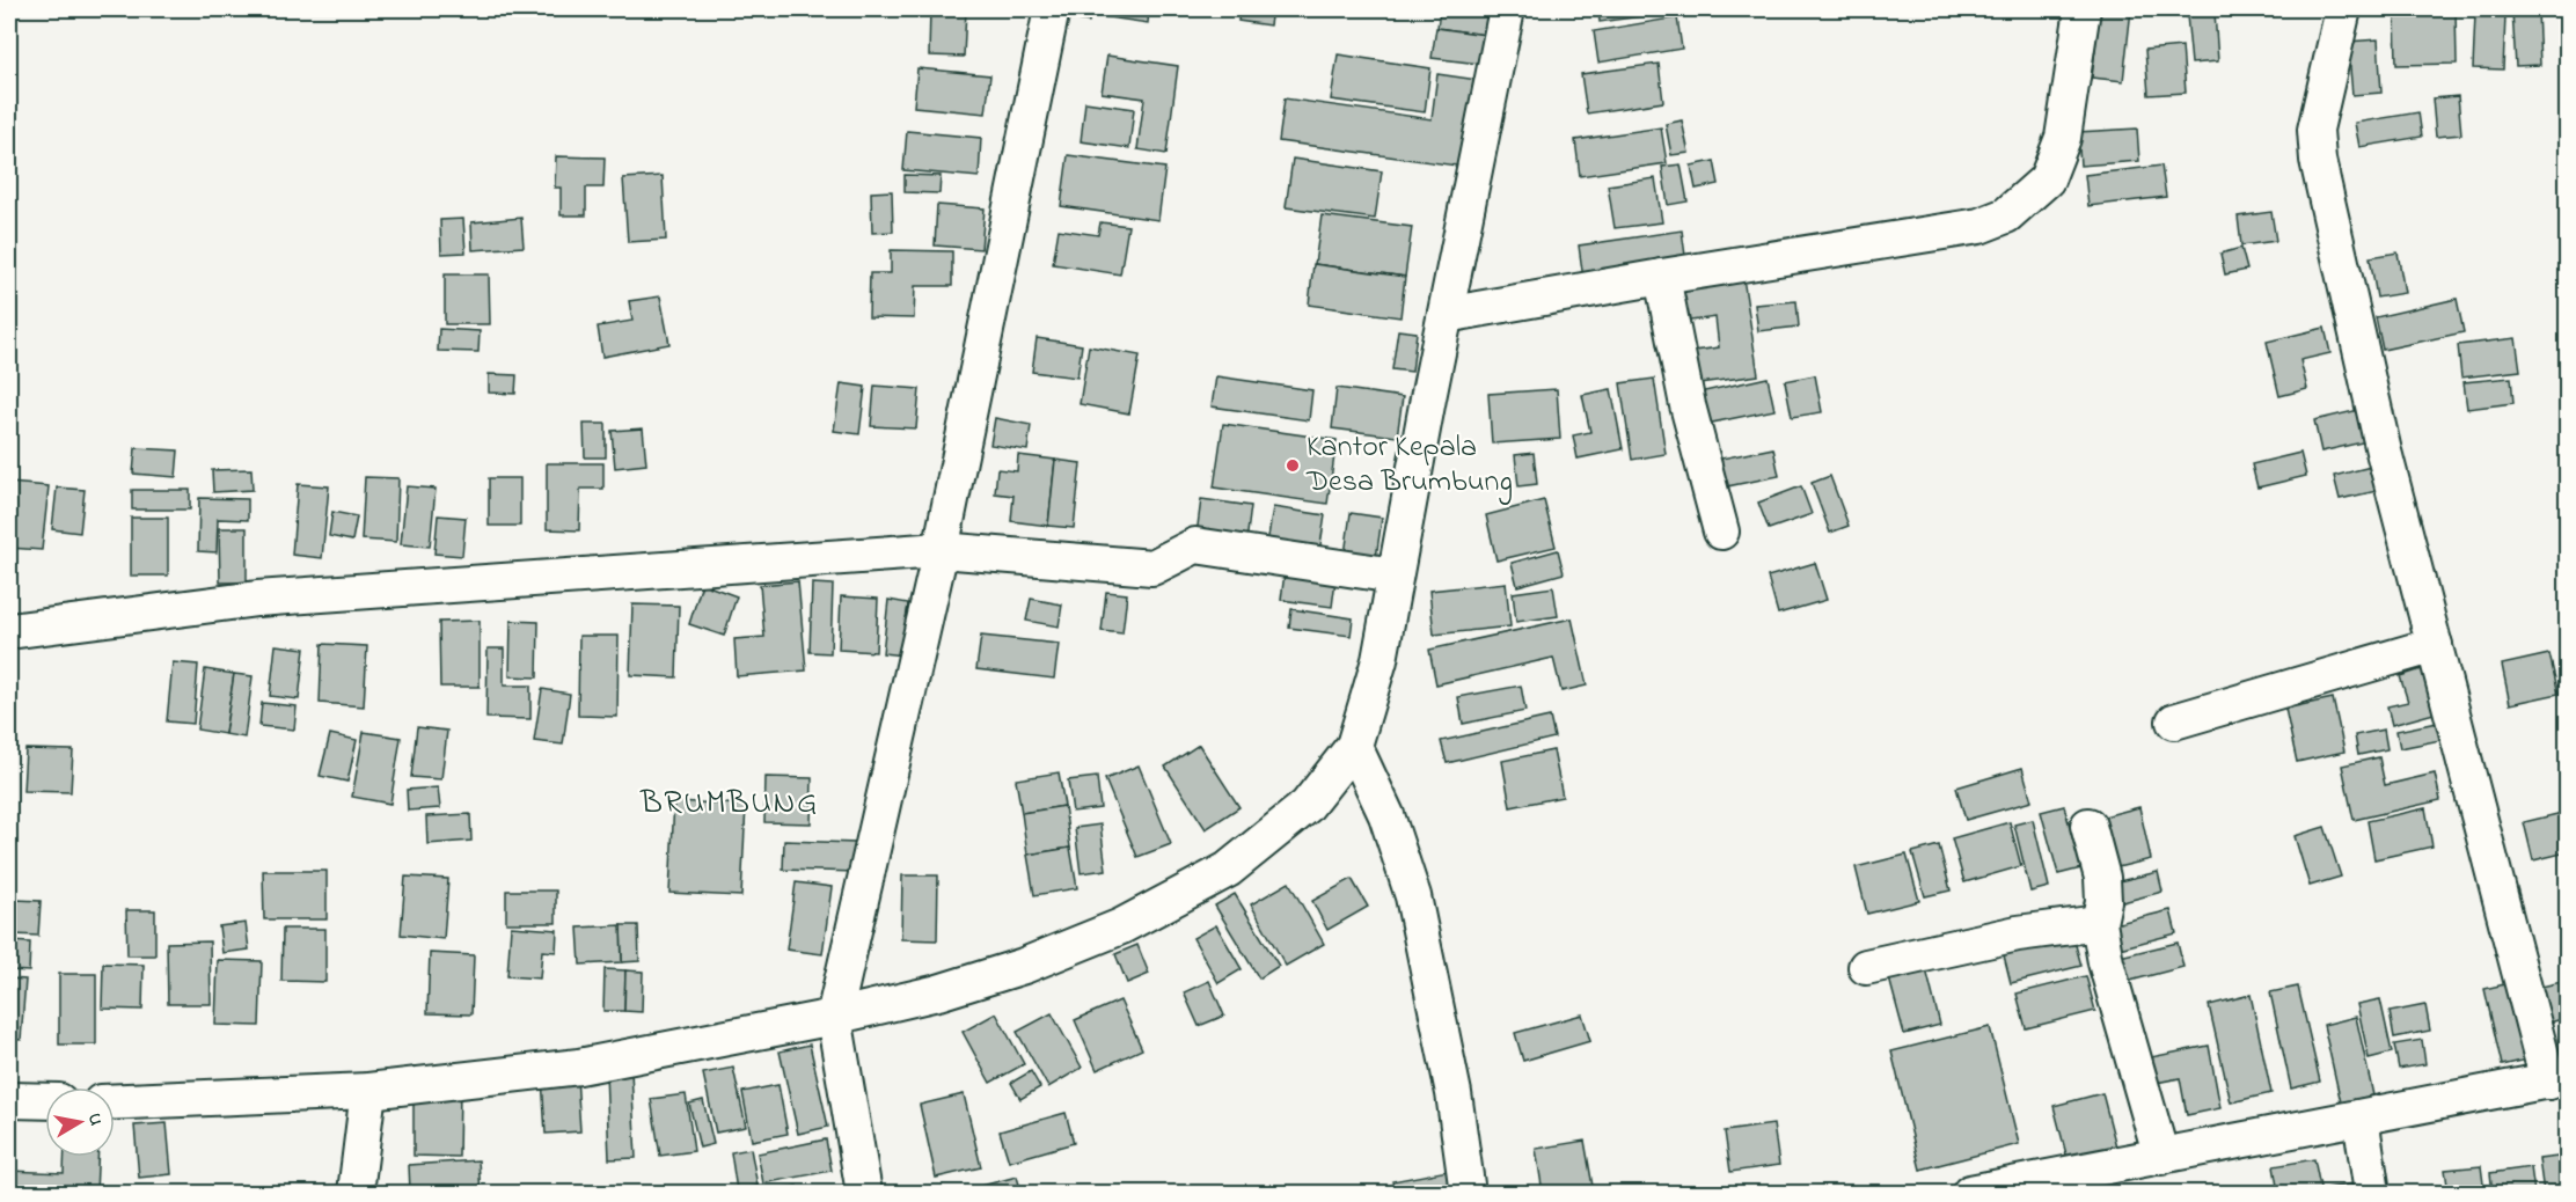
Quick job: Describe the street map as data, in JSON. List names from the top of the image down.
{
  "districts": ["BRUMBUNG"],
  "places": ["Kantor Kepala Desa Brumbung"],
  "north": "right"
}
